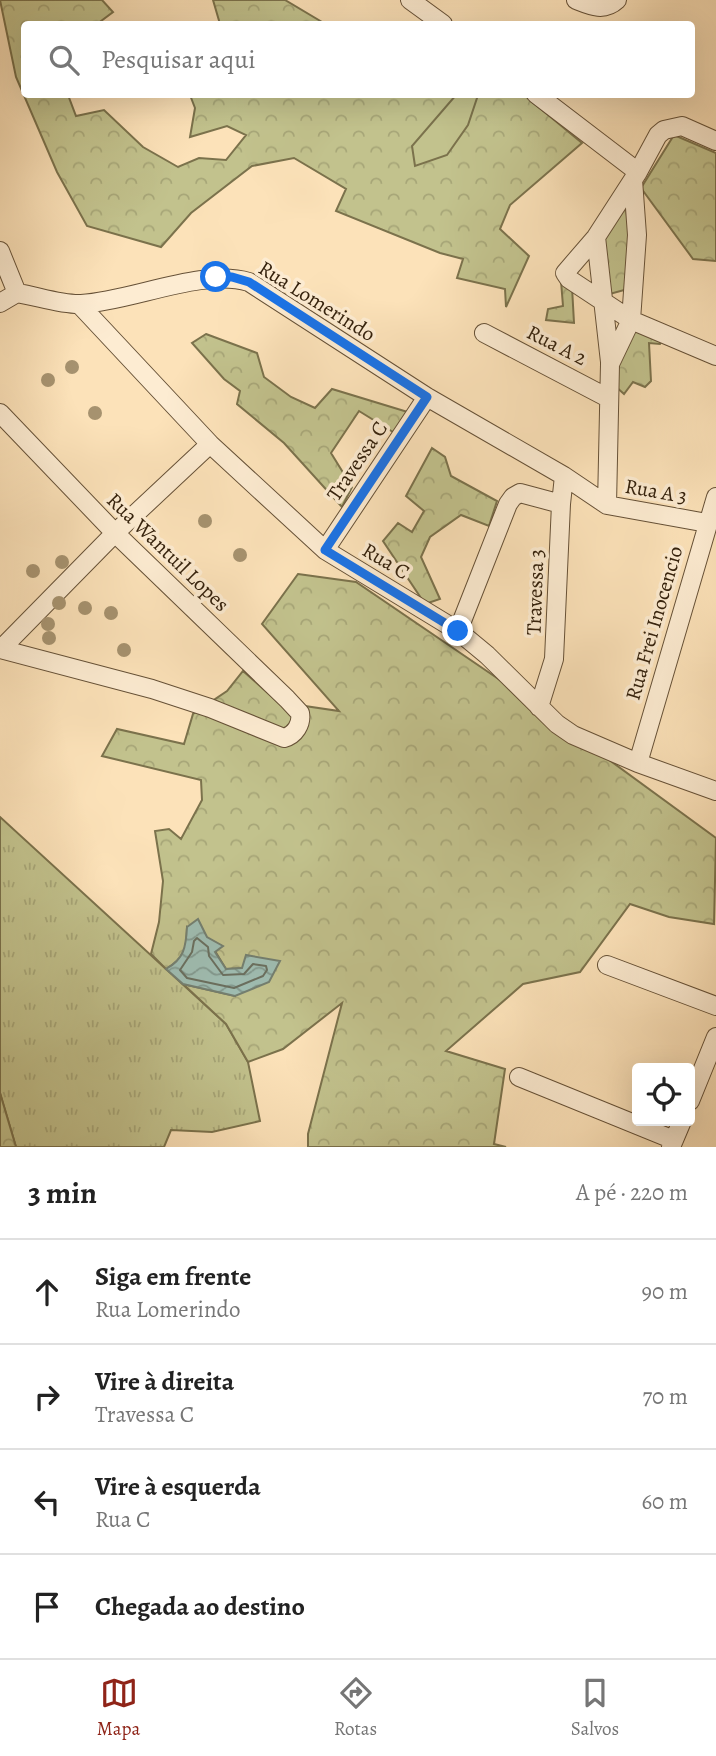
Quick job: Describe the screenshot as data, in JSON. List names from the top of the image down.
{
  "streets": {
    "street": [
      "Rua Lomerindo",
      "Rua A 2",
      "Travessa C",
      "Rua A 3",
      "Rua Wantuil Lopes",
      "Rua C",
      "Travessa 3",
      "Rua Frei Inocencio"
    ]
  },
  "crossings": [
    ["Rua Lomerindo", "Travessa C"],
    ["Rua Lomerindo", "Rua A 3"],
    ["Rua Lomerindo", "Rua C"],
    ["Rua Lomerindo", "Travessa 3"],
    ["Travessa C", "Rua C"],
    ["Rua A 3", "Travessa 3"],
    ["Rua A 3", "Rua Frei Inocencio"],
    ["Rua C", "Travessa 3"],
    ["Rua C", "Rua Frei Inocencio"]
  ],
  "page": {
    "search": "Pesquisar aqui",
    "heading": ["3 min", "A pé · 220 m"],
    "list": [
      ["Siga em frente", "Rua Lomerindo", "90 m"],
      ["Vire à direita", "Travessa C", "70 m"],
      ["Vire à esquerda", "Rua C", "60 m"],
      "Chegada ao destino"
    ],
    "nav": ["Mapa", "Rotas", "Salvos"]
  }
}
